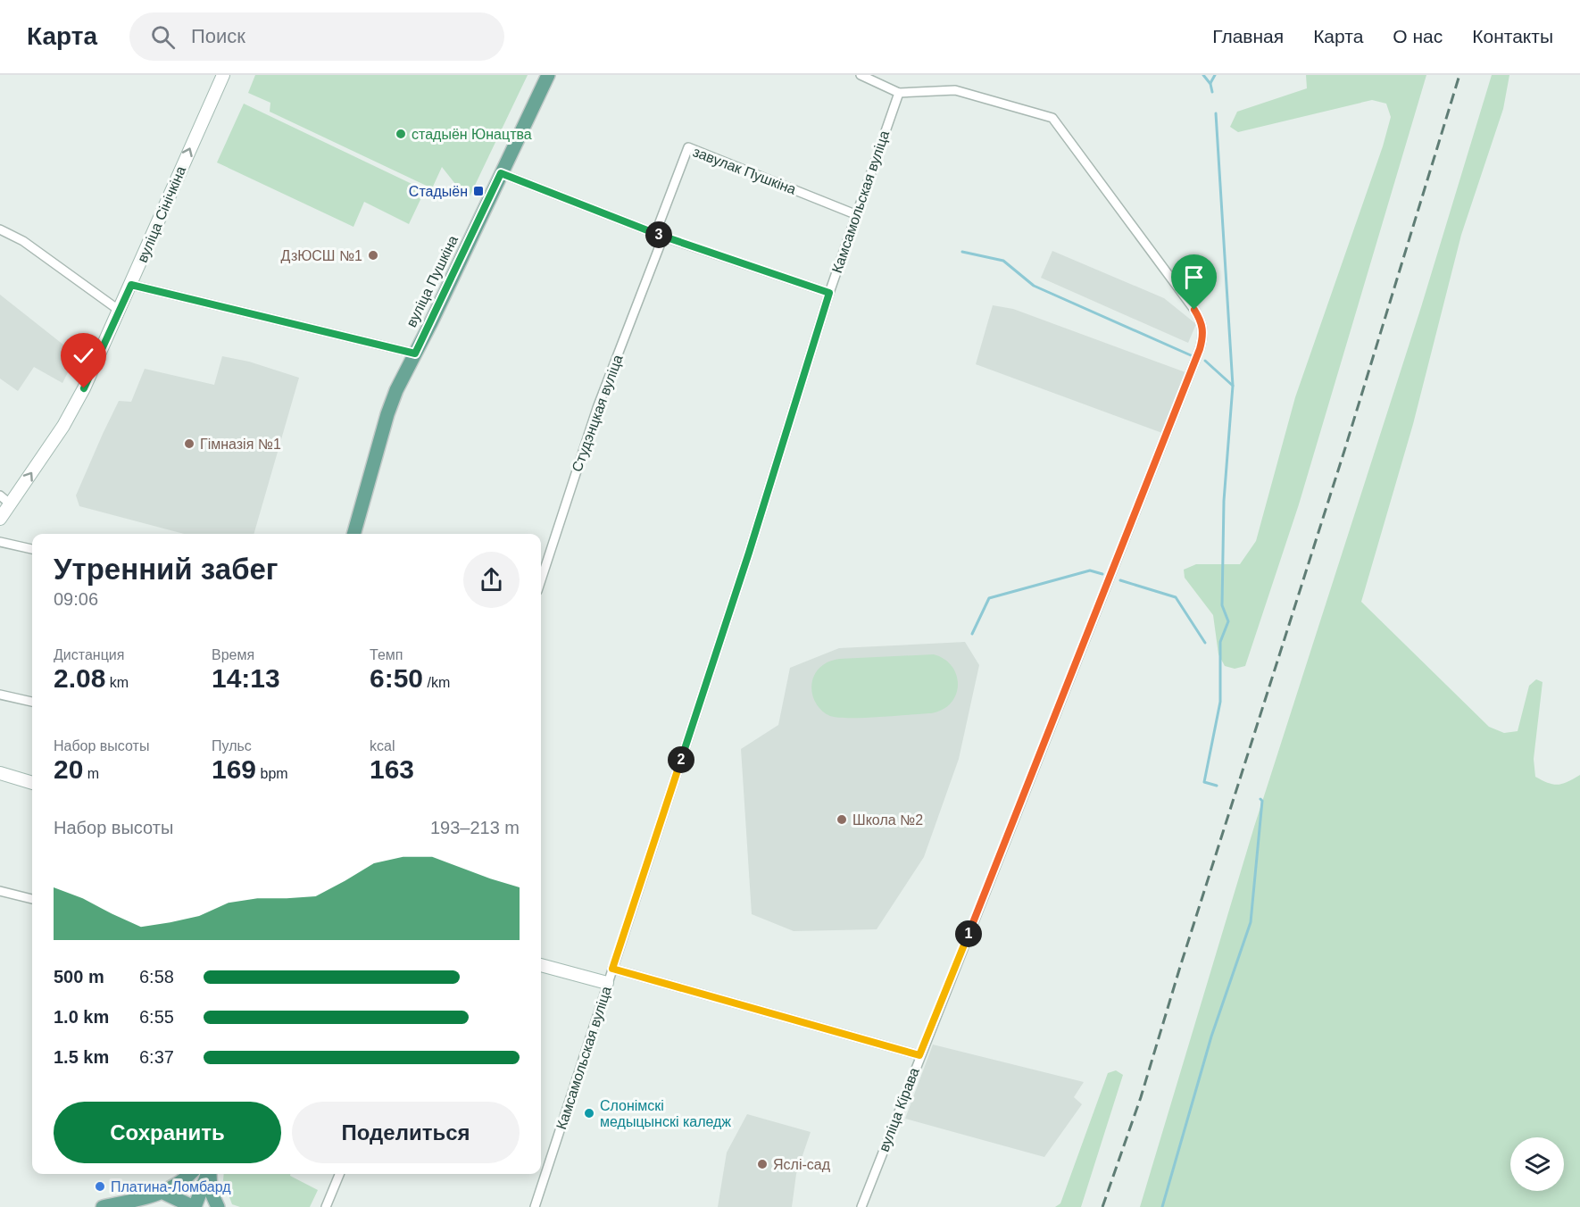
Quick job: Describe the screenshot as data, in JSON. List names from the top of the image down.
{
  "streets": {
    "main road": ["вуліца Пушкіна"],
    "street": [
      "завулак Пушкіна",
      "Камсамольская вуліца",
      "вуліца Сінічкіна",
      "Студэнцкая вуліца",
      "вуліца Кірава"
    ]
  },
  "crossings": [
    ["завулак Пушкіна", "Камсамольская вуліца"],
    ["завулак Пушкіна", "Студэнцкая вуліца"],
    ["Камсамольская вуліца", "вуліца Кірава"]
  ],
  "one_way": ["вуліца Сінічкіна"],
  "places": {
    "other": [
      "стадыён Юнацтва",
      "ДзЮСШ №1",
      "Гімназія №1",
      "Школа №2",
      "Слонімскі медыцынскі каледж",
      "Яслі-сад",
      "Платина-Ломбард"
    ],
    "transit": ["Стадыён"]
  },
  "page": {
    "header": "Карта",
    "search": "Поиск",
    "nav": [
      "Главная",
      "Карта",
      "О нас",
      "Контакты"
    ],
    "pins": ["3", "2", "1"],
    "heading": ["Утренний забег", "09:06"],
    "stats": [
      ["Дистанция", "2.08 km"],
      ["Время", "14:13"],
      ["Темп", "6:50 /km"],
      ["Набор высоты", "20 m"],
      ["Пульс", "169 bpm"],
      ["kcal", "163"]
    ],
    "chart": ["Набор высоты", "193–213 m"],
    "list": [
      {
        "name": "500 m",
        "note": "6:58"
      },
      {
        "name": "1.0 km",
        "note": "6:55"
      },
      {
        "name": "1.5 km",
        "note": "6:37"
      }
    ],
    "buttons": ["Сохранить", "Поделиться"]
  }
}
